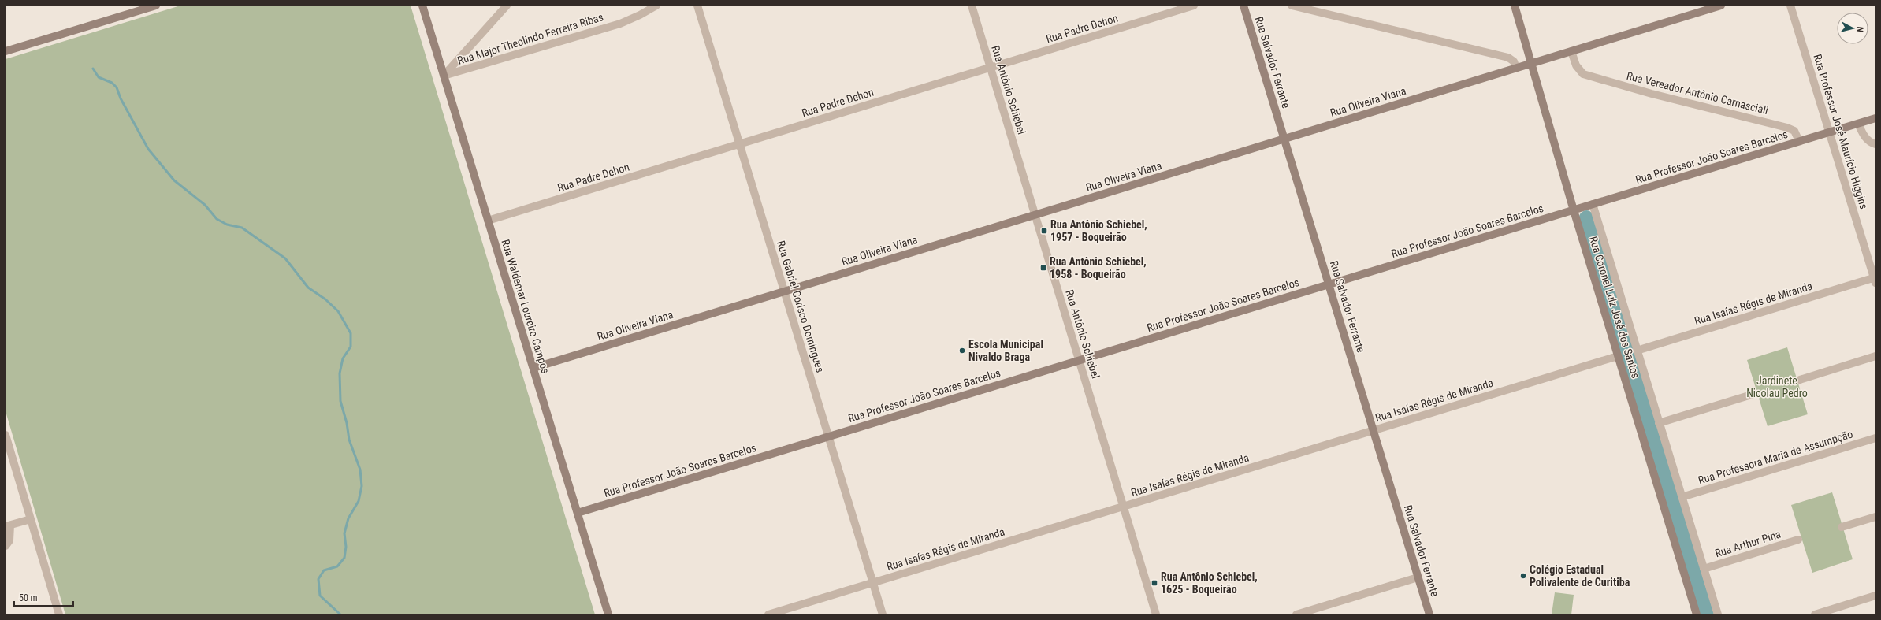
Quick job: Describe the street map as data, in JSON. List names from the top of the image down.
{
  "streets": {
    "main road": [
      "Rua Salvador Ferrante",
      "Rua Oliveira Viana",
      "Rua Professor João Soares Barcelos",
      "Rua Waldemar Loureiro Campos",
      "Rua Coronel Luiz José dos Santos"
    ],
    "street": [
      "Rua Padre Dehon",
      "Rua Major Theolindo Ferreira Ribas",
      "Rua Antônio Schiebel",
      "Rua Vereador Antônio Carnasciali",
      "Rua Professor José Maurício Higgins",
      "Rua Isaías Régis de Miranda",
      "Rua Gabriel Corisco Domingues",
      "Rua Professora Maria de Assumpção",
      "Rua Arthur Pina"
    ]
  },
  "crossings": [
    ["Rua Padre Dehon", "Rua Antônio Schiebel"],
    ["Rua Padre Dehon", "Rua Waldemar Loureiro Campos"],
    ["Rua Padre Dehon", "Rua Gabriel Corisco Domingues"],
    ["Rua Major Theolindo Ferreira Ribas", "Rua Waldemar Loureiro Campos"],
    ["Rua Salvador Ferrante", "Rua Oliveira Viana"],
    ["Rua Salvador Ferrante", "Rua Professor João Soares Barcelos"],
    ["Rua Salvador Ferrante", "Rua Isaías Régis de Miranda"],
    ["Rua Antônio Schiebel", "Rua Oliveira Viana"],
    ["Rua Antônio Schiebel", "Rua Professor João Soares Barcelos"],
    ["Rua Antônio Schiebel", "Rua Isaías Régis de Miranda"],
    ["Rua Vereador Antônio Carnasciali", "Rua Oliveira Viana"],
    ["Rua Vereador Antônio Carnasciali", "Rua Professor João Soares Barcelos"],
    ["Rua Oliveira Viana", "Rua Waldemar Loureiro Campos"],
    ["Rua Oliveira Viana", "Rua Gabriel Corisco Domingues"],
    ["Rua Oliveira Viana", "Rua Coronel Luiz José dos Santos"],
    ["Rua Professor José Maurício Higgins", "Rua Professor João Soares Barcelos"],
    ["Rua Professor José Maurício Higgins", "Rua Isaías Régis de Miranda"],
    ["Rua Professor João Soares Barcelos", "Rua Waldemar Loureiro Campos"],
    ["Rua Professor João Soares Barcelos", "Rua Gabriel Corisco Domingues"],
    ["Rua Professor João Soares Barcelos", "Rua Coronel Luiz José dos Santos"],
    ["Rua Isaías Régis de Miranda", "Rua Gabriel Corisco Domingues"],
    ["Rua Isaías Régis de Miranda", "Rua Coronel Luiz José dos Santos"],
    ["Rua Coronel Luiz José dos Santos", "Rua Professora Maria de Assumpção"],
    ["Rua Coronel Luiz José dos Santos", "Rua Arthur Pina"]
  ],
  "parks": ["Jardinete Nicolau Pedro"],
  "places": {
    "transit": ["Rua Antônio Schiebel, 1957 - Boqueirão", "Rua Antônio Schiebel, 1958 - Boqueirão", "Rua Antônio Schiebel, 1625 - Boqueirão"],
    "other": ["Escola Municipal Nivaldo Braga", "Colégio Estadual Polivalente de Curitiba"]
  },
  "scale_bar": "50 m",
  "north": "right"
}
